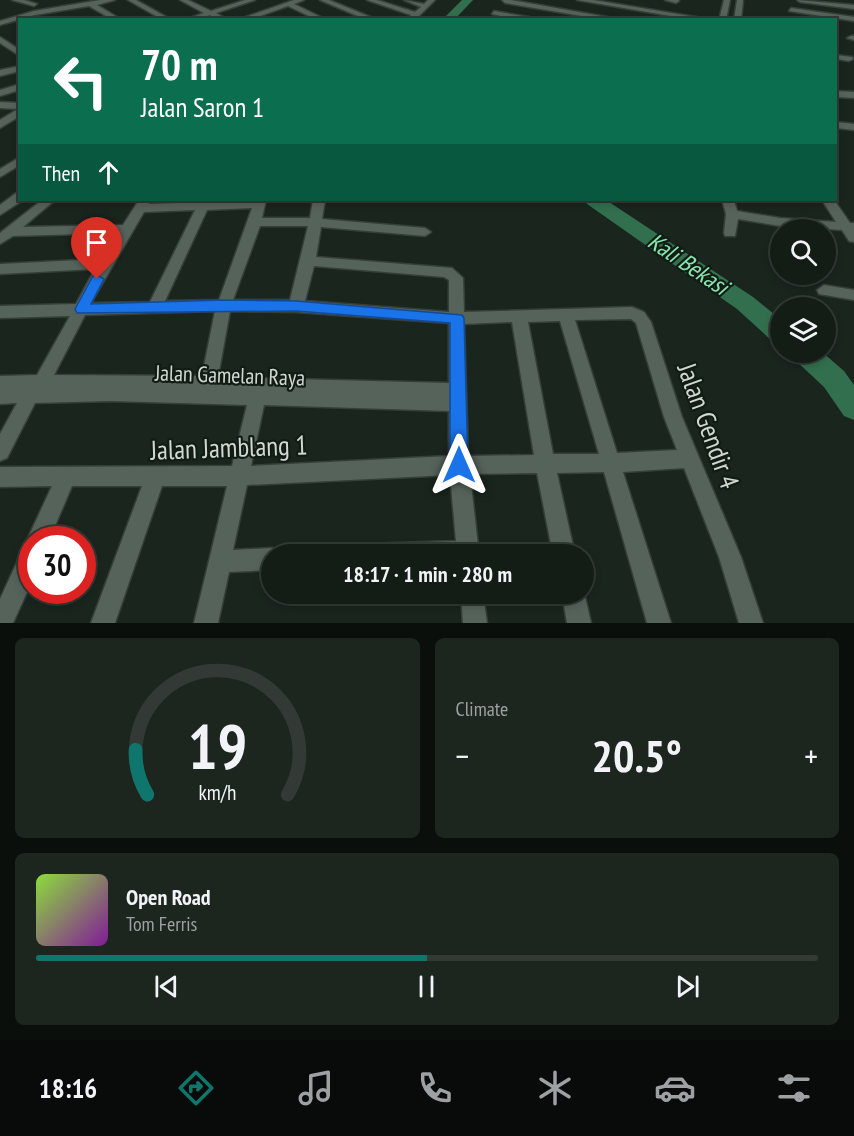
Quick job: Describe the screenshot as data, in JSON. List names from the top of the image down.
{
  "streets": {
    "street": ["Jalan Gamelan Raya", "Jalan Gendir 4", "Jalan Jamblang 1"]
  },
  "crossings": [
    ["Jalan Gendir 4", "Jalan Jamblang 1"]
  ],
  "water": ["Kali Bekasi"],
  "page": {
    "turn": ["70 m", "Jalan Saron 1"],
    "then": "Then",
    "limit": "30",
    "trip": "18:17 · 1 min · 280 m",
    "tile": "Climate",
    "heat": ["−", "20.5°", "+"],
    "song": ["Open Road", "Tom Ferris"],
    "tabs": "18:16",
    "gauge": ["19", "km/h"]
  }
}
